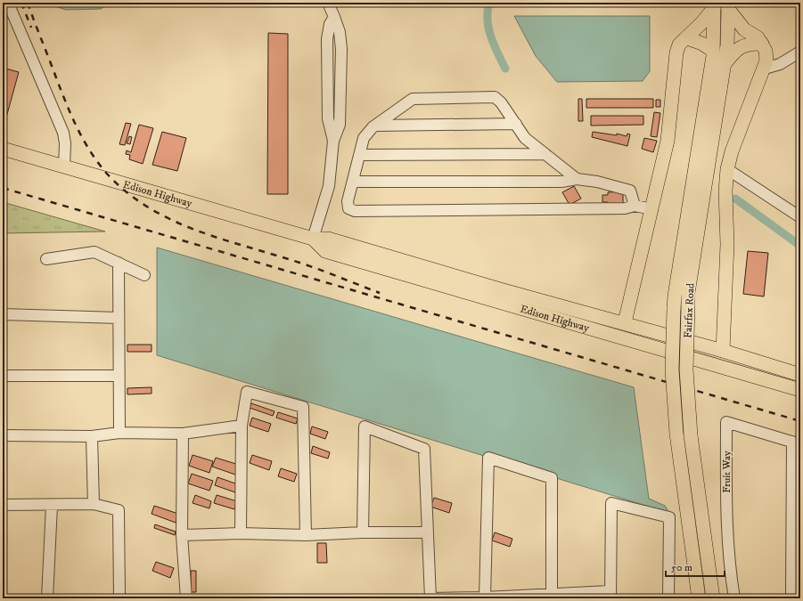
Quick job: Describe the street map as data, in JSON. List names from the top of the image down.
{
  "streets": {
    "main road": ["Edison Highway", "Fairfax Road"],
    "street": ["Fruit Way"]
  },
  "scale_bar": "50 m"
}
